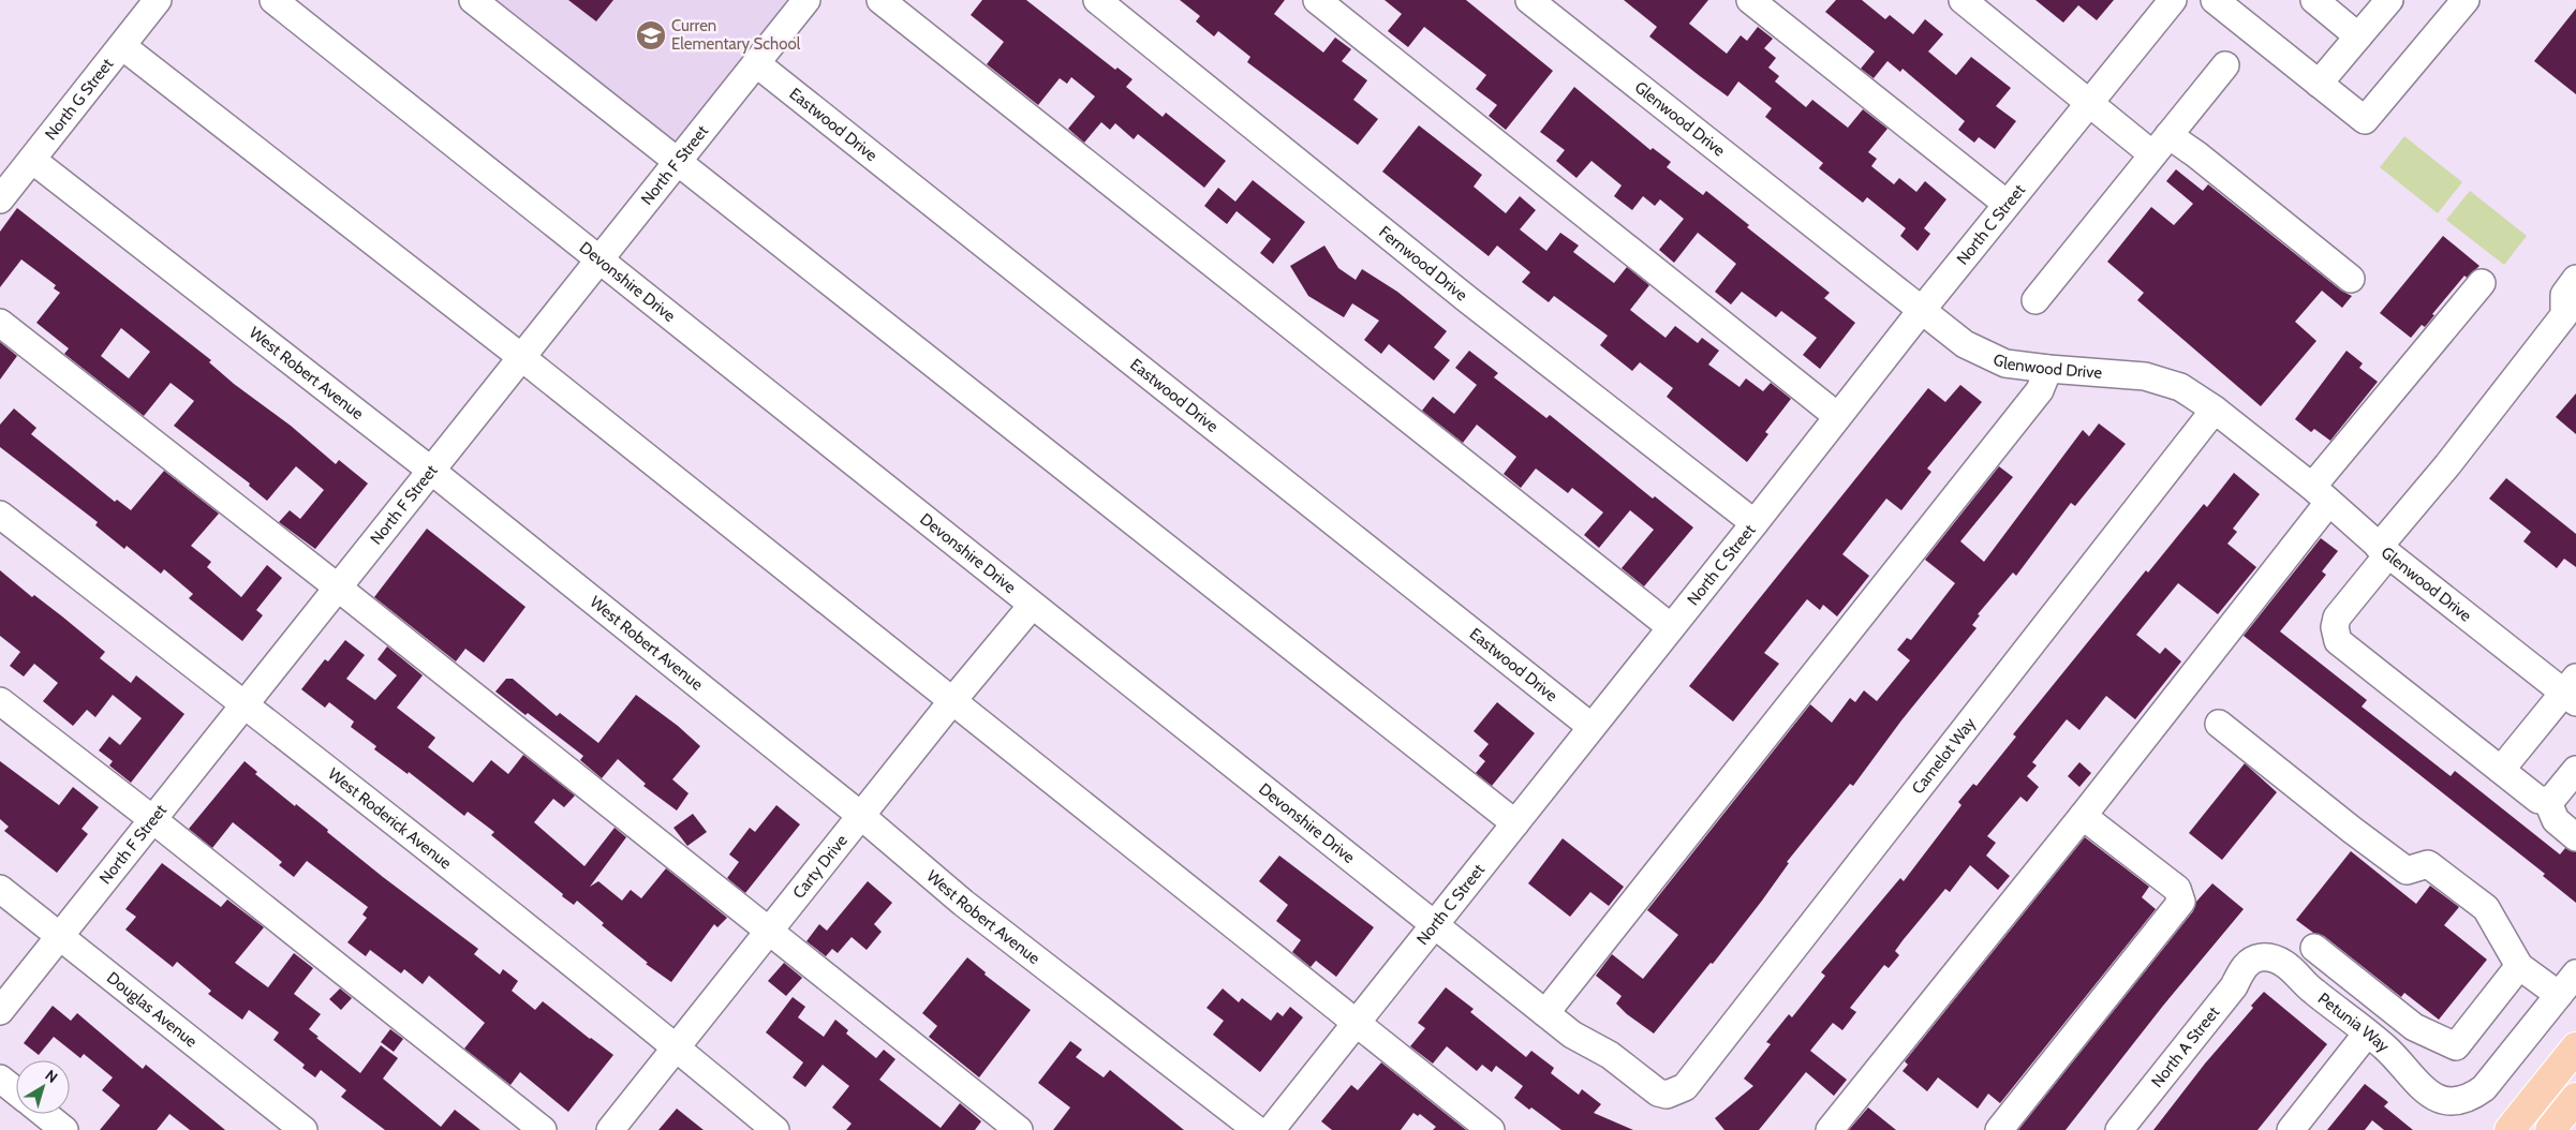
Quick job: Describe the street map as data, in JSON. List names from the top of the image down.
{
  "streets": {
    "street": [
      "North G Street",
      "Glenwood Drive",
      "Eastwood Drive",
      "North F Street",
      "North C Street",
      "Fernwood Drive",
      "Devonshire Drive",
      "West Robert Avenue",
      "Camelot Way",
      "West Roderick Avenue",
      "Carty Drive",
      "Douglas Avenue",
      "Petunia Way",
      "North A Street"
    ]
  },
  "crossings": [
    ["North G Street", "West Robert Avenue"],
    ["Glenwood Drive", "North C Street"],
    ["Glenwood Drive", "Camelot Way"],
    ["Eastwood Drive", "North F Street"],
    ["Eastwood Drive", "North C Street"],
    ["North F Street", "Devonshire Drive"],
    ["North F Street", "West Robert Avenue"],
    ["North F Street", "West Roderick Avenue"],
    ["North F Street", "Douglas Avenue"],
    ["North C Street", "Fernwood Drive"],
    ["North C Street", "Devonshire Drive"],
    ["Devonshire Drive", "Camelot Way"],
    ["Devonshire Drive", "Carty Drive"],
    ["West Robert Avenue", "Carty Drive"],
    ["West Roderick Avenue", "Carty Drive"],
    ["Petunia Way", "North A Street"]
  ],
  "places": {
    "school or university": ["Curren Elementary School"]
  },
  "north": "top right"
}
